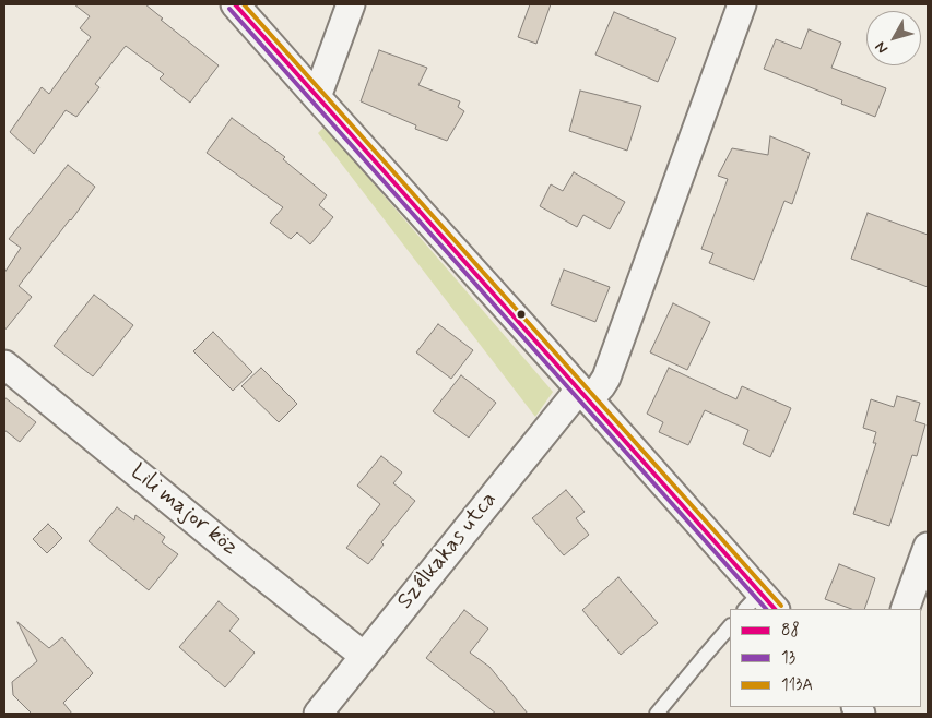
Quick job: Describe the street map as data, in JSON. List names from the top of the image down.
{
  "streets": {
    "street": ["Lili major köz", "Szélkakas utca"]
  },
  "crossings": [
    ["Lili major köz", "Szélkakas utca"]
  ],
  "lines": ["transit line 88", "transit line 113A", "transit line 13"],
  "legend": ["88", "13", "113A"],
  "north": "bottom left"
}
